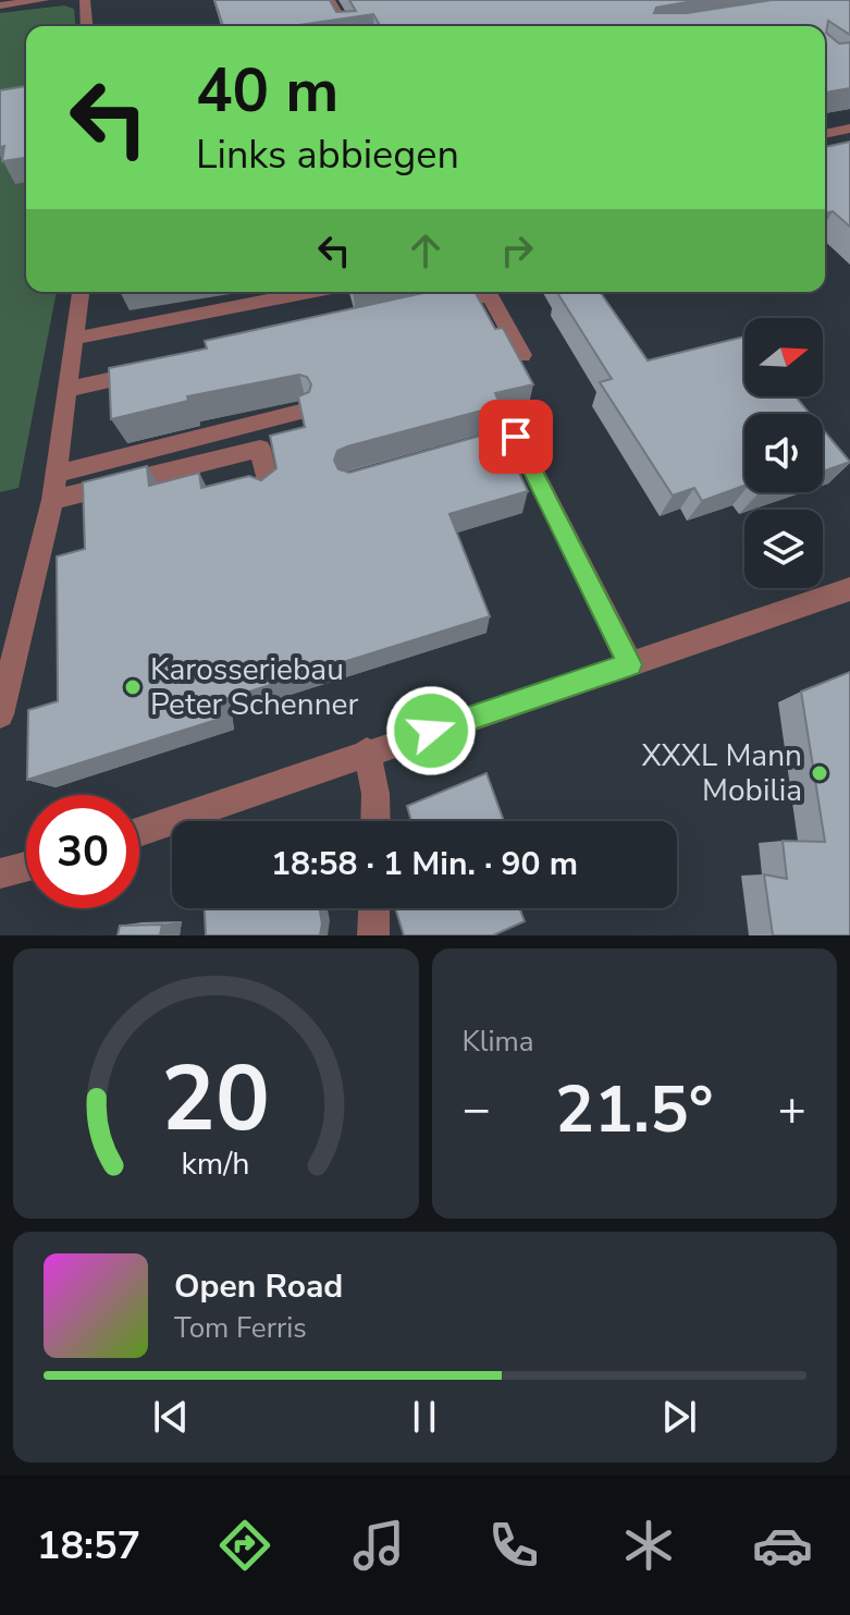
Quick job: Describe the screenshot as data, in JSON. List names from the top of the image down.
{
  "places": ["Karosseriebau Peter Schenner", "XXXL Mann Mobilia"],
  "north": "right",
  "page": {
    "turn": ["40 m", "Links abbiegen"],
    "limit": "30",
    "trip": "18:58 · 1 Min. · 90 m",
    "tile": "Klima",
    "heat": ["−", "21.5°", "+"],
    "song": ["Open Road", "Tom Ferris"],
    "tabs": "18:57",
    "gauge": ["20", "km/h"]
  }
}
